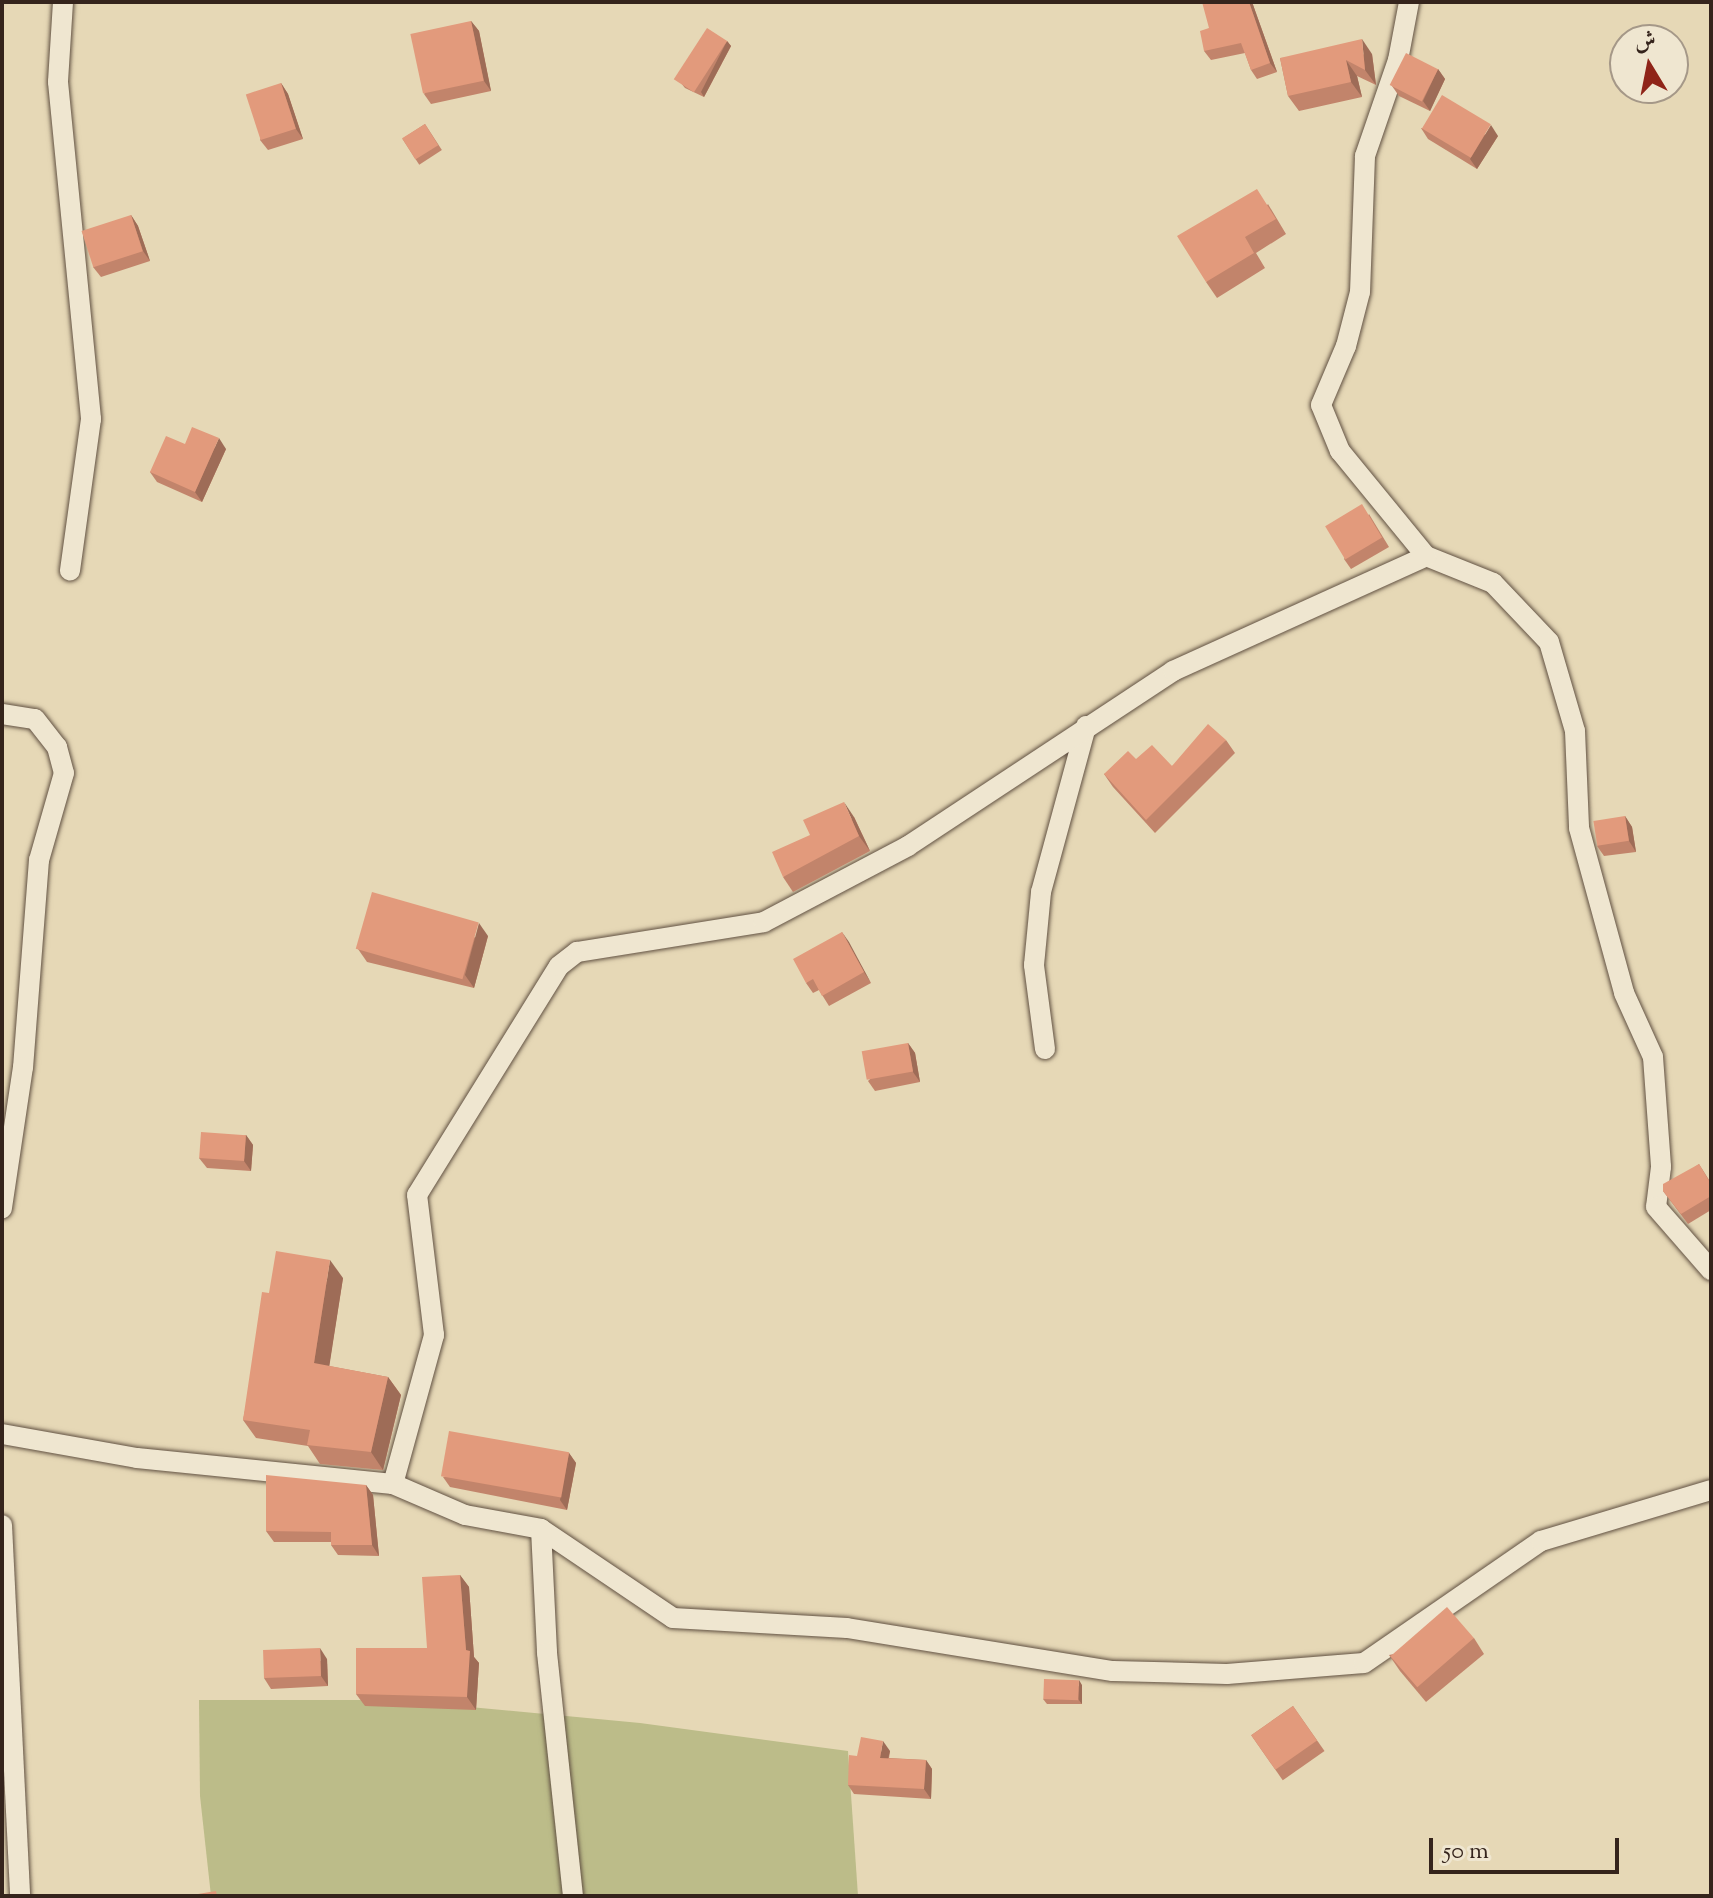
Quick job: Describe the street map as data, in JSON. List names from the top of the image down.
{
  "scale_bar": "50 m",
  "north": "top"
}
